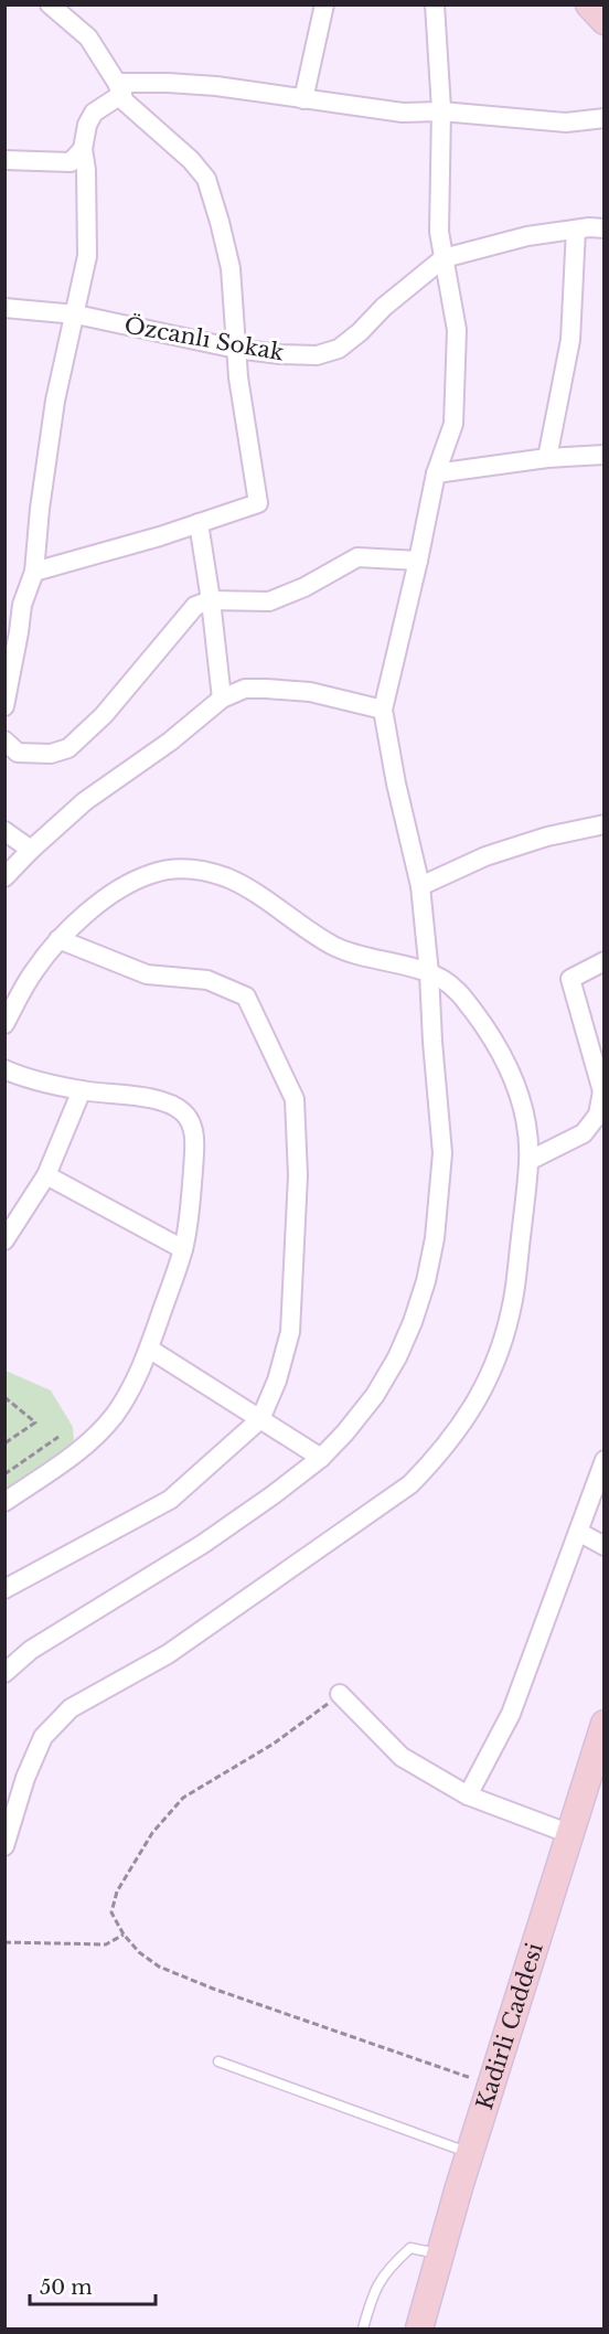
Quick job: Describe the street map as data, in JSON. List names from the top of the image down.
{
  "streets": {
    "main road": ["Kadirli Caddesi"],
    "street": ["Özcanlı Sokak"]
  },
  "scale_bar": "50 m"
}
